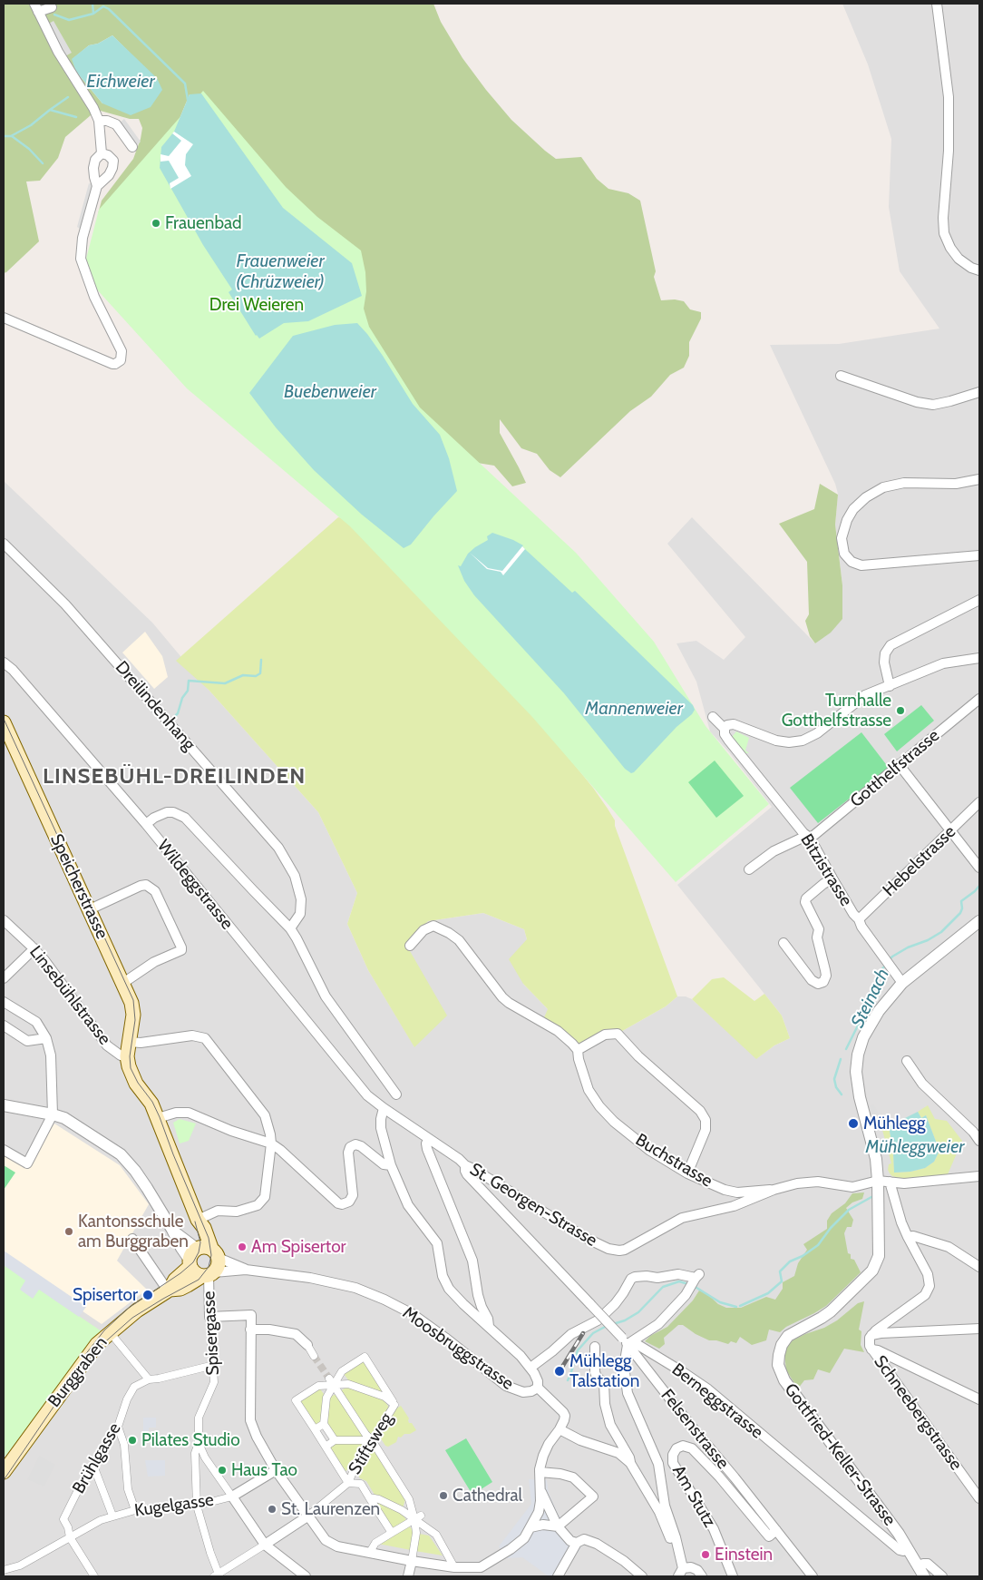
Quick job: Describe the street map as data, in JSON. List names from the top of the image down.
{
  "streets": {
    "main road": ["Speicherstrasse", "Linsebühlstrasse", "Burggraben"],
    "street": [
      "Dreilindenhang",
      "Gotthelfstrasse",
      "Hebelstrasse",
      "Bitzistrasse",
      "Wildeggstrasse",
      "Buchstrasse",
      "St. Georgen-Strasse",
      "Spisergasse",
      "Moosbruggstrasse",
      "Berneggstrasse",
      "Schneebergstrasse",
      "Felsenstrasse",
      "Stiftsweg",
      "Gottfried-Keller-Strasse",
      "Brühlgasse",
      "Am Stutz",
      "Kugelgasse"
    ]
  },
  "crossings": [
    ["Gotthelfstrasse", "Bitzistrasse"],
    ["Hebelstrasse", "Bitzistrasse"],
    ["Wildeggstrasse", "St. Georgen-Strasse"],
    ["Speicherstrasse", "Linsebühlstrasse"],
    ["Linsebühlstrasse", "Moosbruggstrasse"],
    ["Linsebühlstrasse", "Burggraben"],
    ["Buchstrasse", "St. Georgen-Strasse"],
    ["St. Georgen-Strasse", "Felsenstrasse"],
    ["St. Georgen-Strasse", "Gottfried-Keller-Strasse"],
    ["Spisergasse", "Moosbruggstrasse"],
    ["Spisergasse", "Burggraben"],
    ["Spisergasse", "Brühlgasse"],
    ["Spisergasse", "Kugelgasse"],
    ["Moosbruggstrasse", "Burggraben"],
    ["Berneggstrasse", "Felsenstrasse"],
    ["Berneggstrasse", "Gottfried-Keller-Strasse"],
    ["Felsenstrasse", "Am Stutz"],
    ["Brühlgasse", "Kugelgasse"]
  ],
  "districts": ["LINSEBÜHL-DREILINDEN"],
  "water": [
    "Eichweier",
    "Frauenweier (Chrüzweier)",
    "Buebenweier",
    "Mannenweier",
    "Steinach",
    "Mühleggweier"
  ],
  "parks": ["Drei Weieren"],
  "places": [
    "Frauenbad",
    "Turnhalle Gotthelfstrasse",
    "Mühlegg",
    "Kantonsschule am Burggraben",
    "Am Spisertor",
    "Spisertor",
    "Mühlegg Talstation",
    "Pilates Studio",
    "Haus Tao",
    "Cathedral",
    "St. Laurenzen",
    "Einstein"
  ]
}
